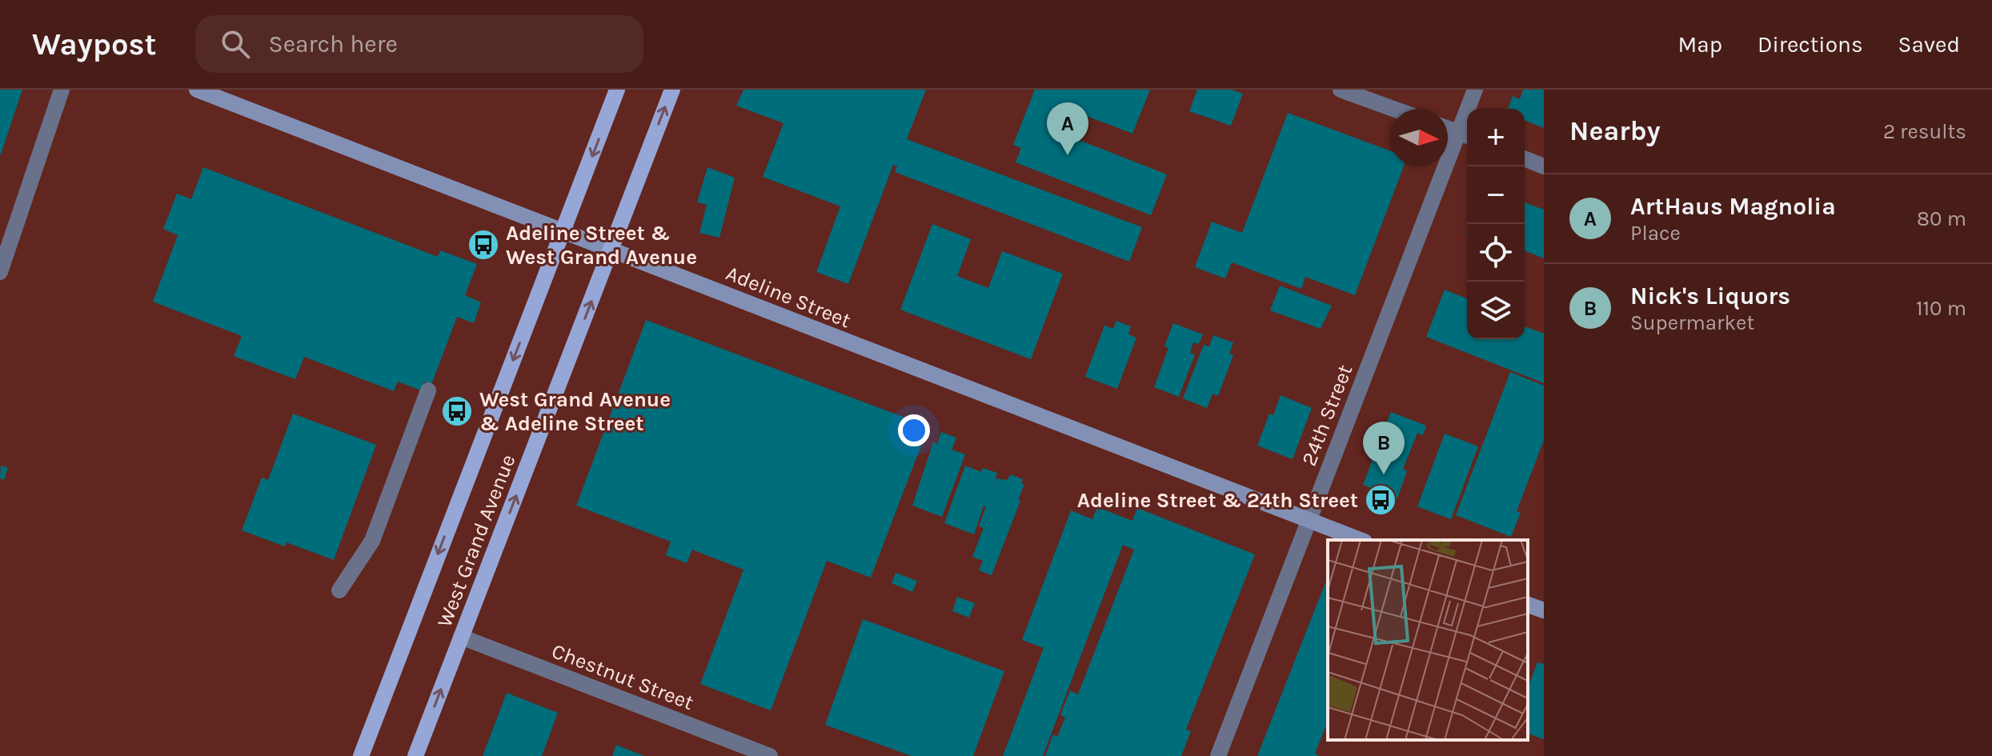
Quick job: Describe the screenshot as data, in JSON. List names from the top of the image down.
{
  "streets": {
    "main road": ["Adeline Street", "West Grand Avenue"],
    "street": ["24th Street", "Chestnut Street"]
  },
  "crossings": [
    ["Adeline Street", "24th Street"],
    ["Adeline Street", "West Grand Avenue"],
    ["West Grand Avenue", "Chestnut Street"]
  ],
  "places": {
    "bus stop": ["Adeline Street & West Grand Avenue", "West Grand Avenue & Adeline Street", "Adeline Street & 24th Street"]
  },
  "north": "right",
  "page": {
    "header": "Waypost",
    "search": "Search here",
    "nav": ["Map", "Directions", "Saved"],
    "heading": ["Nearby", "2 results"],
    "pins": ["A", "B"],
    "map_buttons": ["+", "−"],
    "list": [
      {
        "mark": "A",
        "name": "ArtHaus Magnolia",
        "note": "Place",
        "value": "80 m"
      },
      {
        "mark": "B",
        "name": "Nick's Liquors",
        "note": "Supermarket",
        "value": "110 m"
      }
    ]
  }
}
